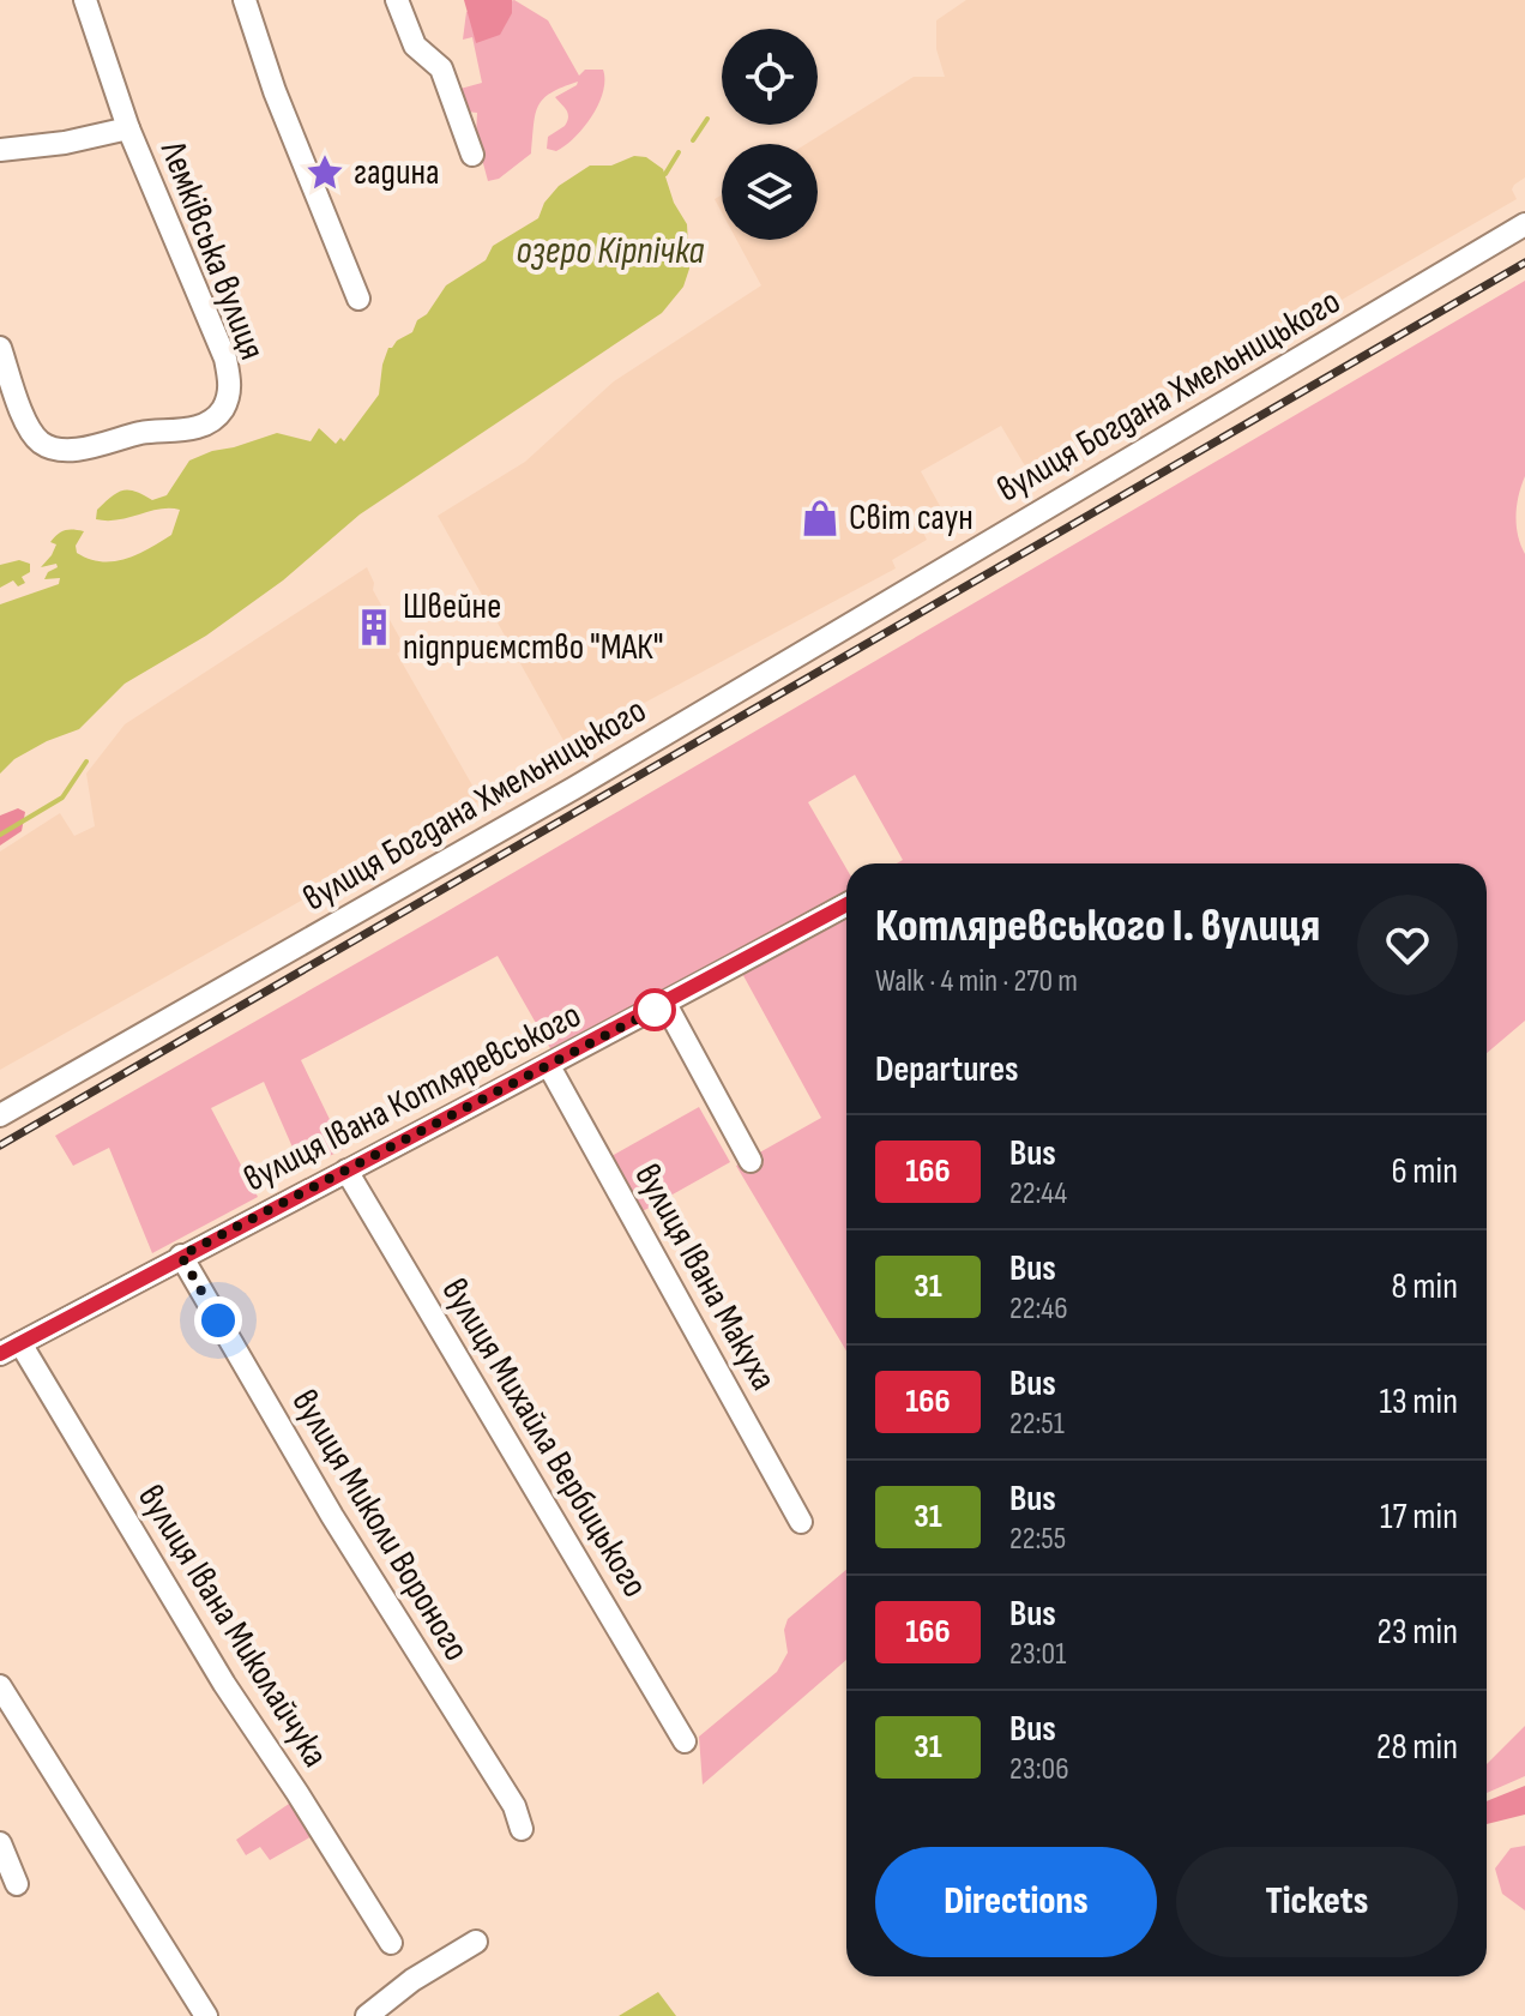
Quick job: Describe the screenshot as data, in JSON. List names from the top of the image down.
{
  "streets": {
    "street": [
      "Лемківська вулиця",
      "вулиця Богдана Хмельницького",
      "вулиця Івана Котляревського",
      "вулиця Івана Макуха",
      "вулиця Михайла Вербицького",
      "вулиця Миколи Вороного",
      "вулиця Івана Миколайчука"
    ]
  },
  "crossings": [
    ["вулиця Івана Котляревського", "вулиця Івана Макуха"],
    ["вулиця Івана Котляревського", "вулиця Михайла Вербицького"],
    ["вулиця Івана Котляревського", "вулиця Миколи Вороного"],
    ["вулиця Івана Котляревського", "вулиця Івана Миколайчука"]
  ],
  "water": ["озеро Кірпічка"],
  "places": {
    "place": ["гадина"],
    "shop": ["Світ саун"],
    "building": ["Швейне підприємство \"МАК\""]
  },
  "lines": ["bus line 166"],
  "page": {
    "heading": [
      ["Котляревського І. вулиця", "Walk · 4 min · 270 m"],
      "Departures"
    ],
    "list": [
      {
        "mark": "166",
        "name": "Bus",
        "note": "22:44",
        "value": "6 min"
      },
      {
        "mark": "31",
        "name": "Bus",
        "note": "22:46",
        "value": "8 min"
      },
      {
        "mark": "166",
        "name": "Bus",
        "note": "22:51",
        "value": "13 min"
      },
      {
        "mark": "31",
        "name": "Bus",
        "note": "22:55",
        "value": "17 min"
      },
      {
        "mark": "166",
        "name": "Bus",
        "note": "23:01",
        "value": "23 min"
      },
      {
        "mark": "31",
        "name": "Bus",
        "note": "23:06",
        "value": "28 min"
      }
    ],
    "buttons": ["Directions", "Tickets"]
  }
}
